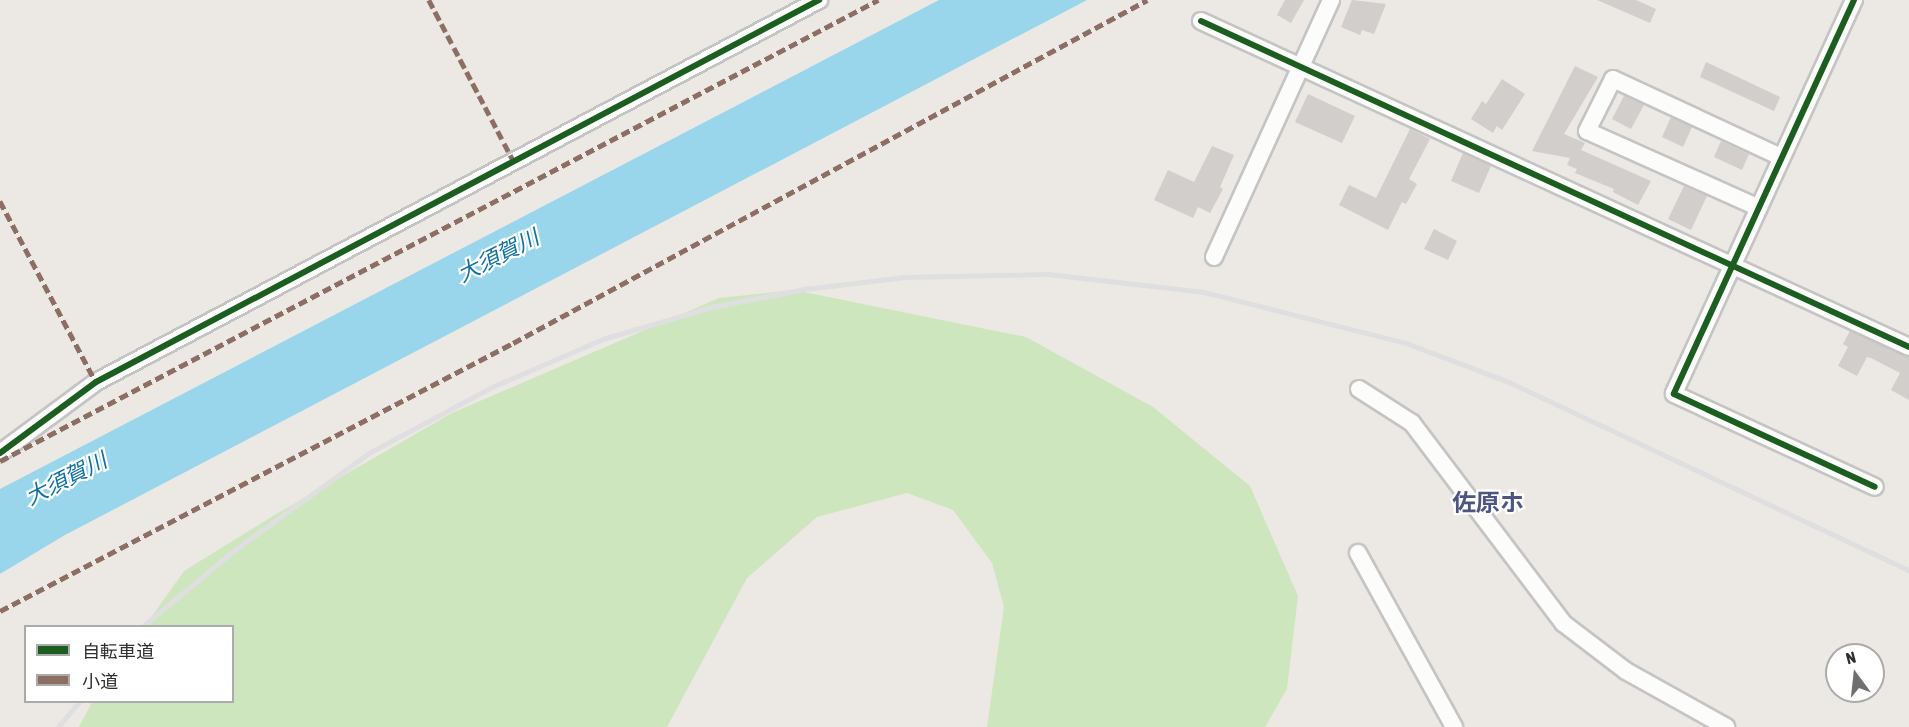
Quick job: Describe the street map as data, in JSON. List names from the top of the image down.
{
  "districts": ["佐原ホ"],
  "water": ["大須賀川"],
  "legend": ["自転車道", "小道"],
  "north": "top"
}
